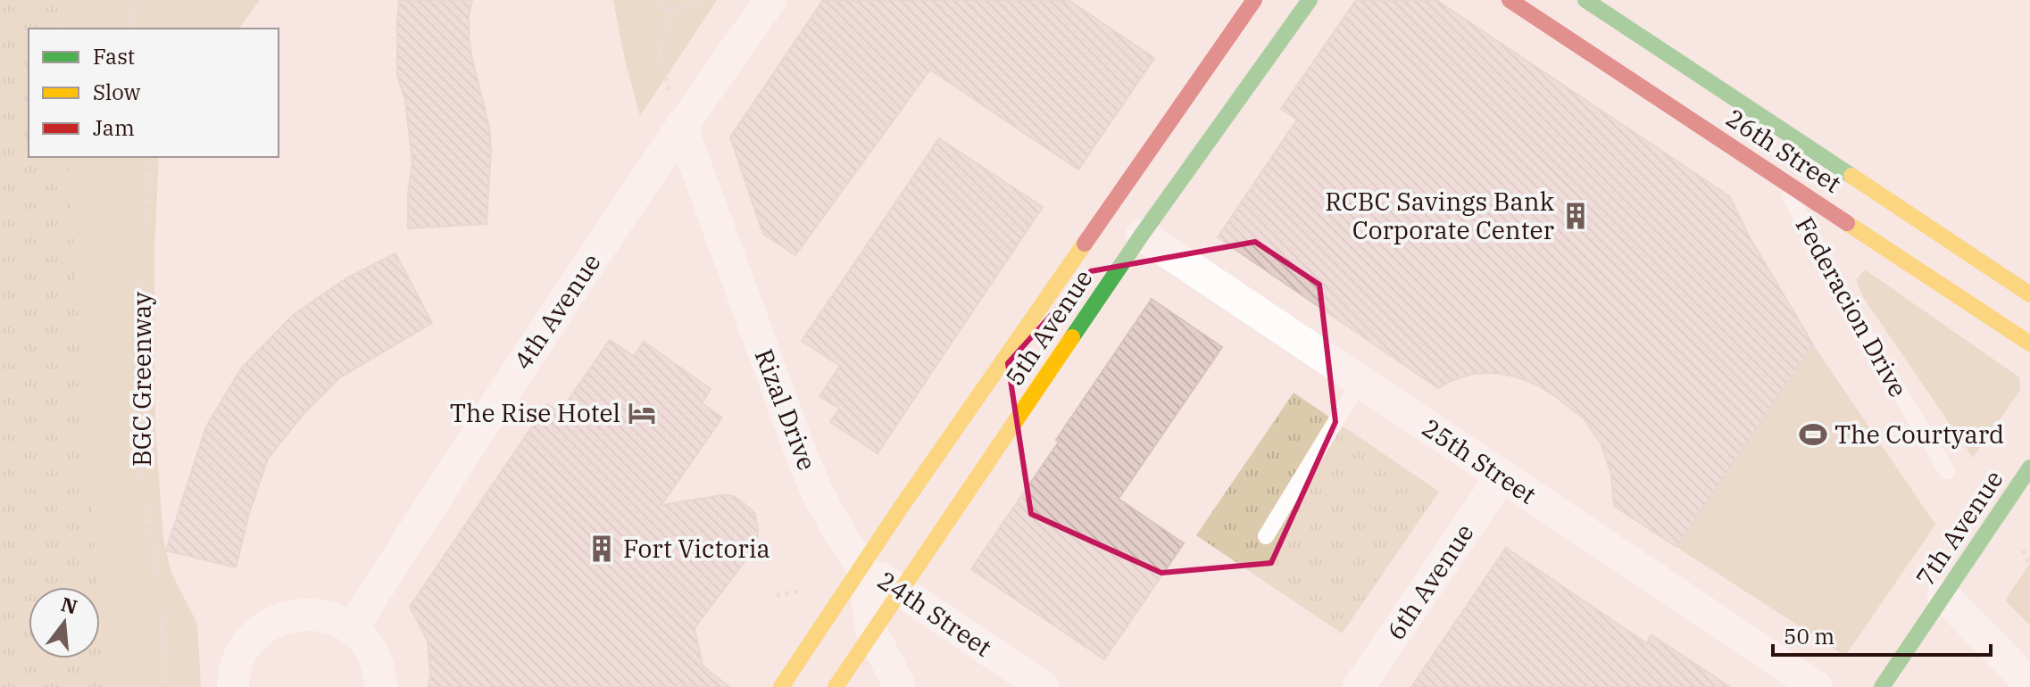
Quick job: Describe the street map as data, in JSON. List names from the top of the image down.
{
  "streets": {
    "main road": ["26th Street", "5th Avenue", "7th Avenue"],
    "street": [
      "4th Avenue",
      "Rizal Drive",
      "25th Street",
      "6th Avenue",
      "24th Street"
    ],
    "lane": ["Federacion Drive"],
    "path": ["BGC Greenway"]
  },
  "crossings": [
    ["26th Street", "Federacion Drive"],
    ["4th Avenue", "Rizal Drive"],
    ["5th Avenue", "Rizal Drive"],
    ["5th Avenue", "25th Street"],
    ["5th Avenue", "24th Street"],
    ["Rizal Drive", "24th Street"],
    ["25th Street", "6th Avenue"]
  ],
  "places": {
    "building": ["RCBC Savings Bank Corporate Center", "Fort Victoria"],
    "hotel": ["The Rise Hotel"],
    "sports": ["The Courtyard"]
  },
  "legend": ["Fast", "Slow", "Jam"],
  "scale_bar": "50 m",
  "north": "top"
}
